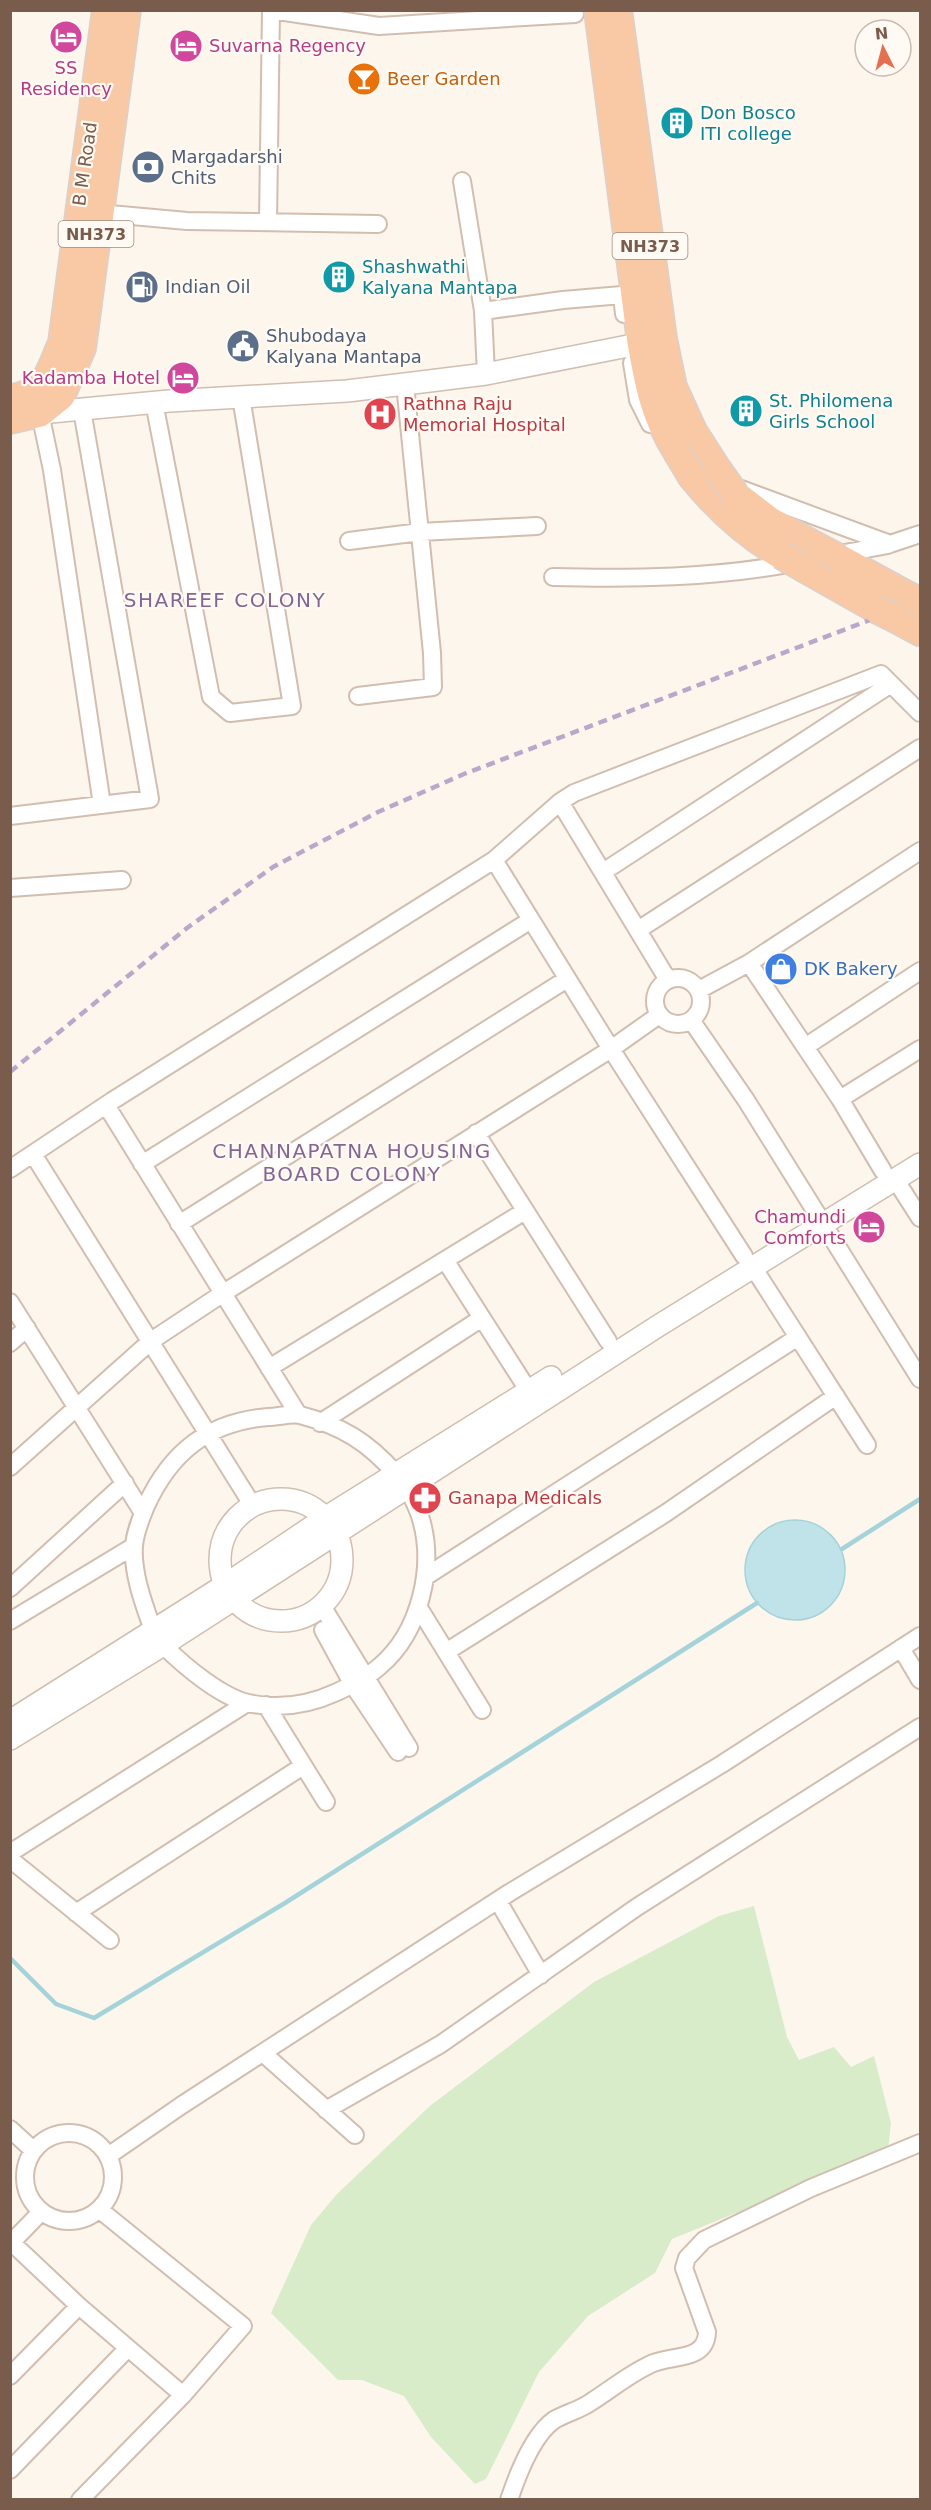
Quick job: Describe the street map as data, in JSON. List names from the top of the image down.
{
  "streets": {
    "highway": ["B M Road", "NH373"]
  },
  "crossings": [
    ["B M Road", "NH373"]
  ],
  "districts": ["SHAREEF COLONY", "CHANNAPATNA HOUSING BOARD COLONY"],
  "places": {
    "hotel": [
      "SS Residency",
      "Suvarna Regency",
      "Kadamba Hotel",
      "Chamundi Comforts"
    ],
    "bar": ["Beer Garden"],
    "building": ["Don Bosco ITI college", "Shashwathi Kalyana Mantapa", "St. Philomena Girls School"],
    "bank": ["Margadarshi Chits"],
    "fuel station": ["Indian Oil"],
    "public building": ["Shubodaya Kalyana Mantapa"],
    "hospital": ["Rathna Raju Memorial Hospital"],
    "shop": ["DK Bakery"],
    "pharmacy": ["Ganapa Medicals"]
  },
  "north": "top"
}
